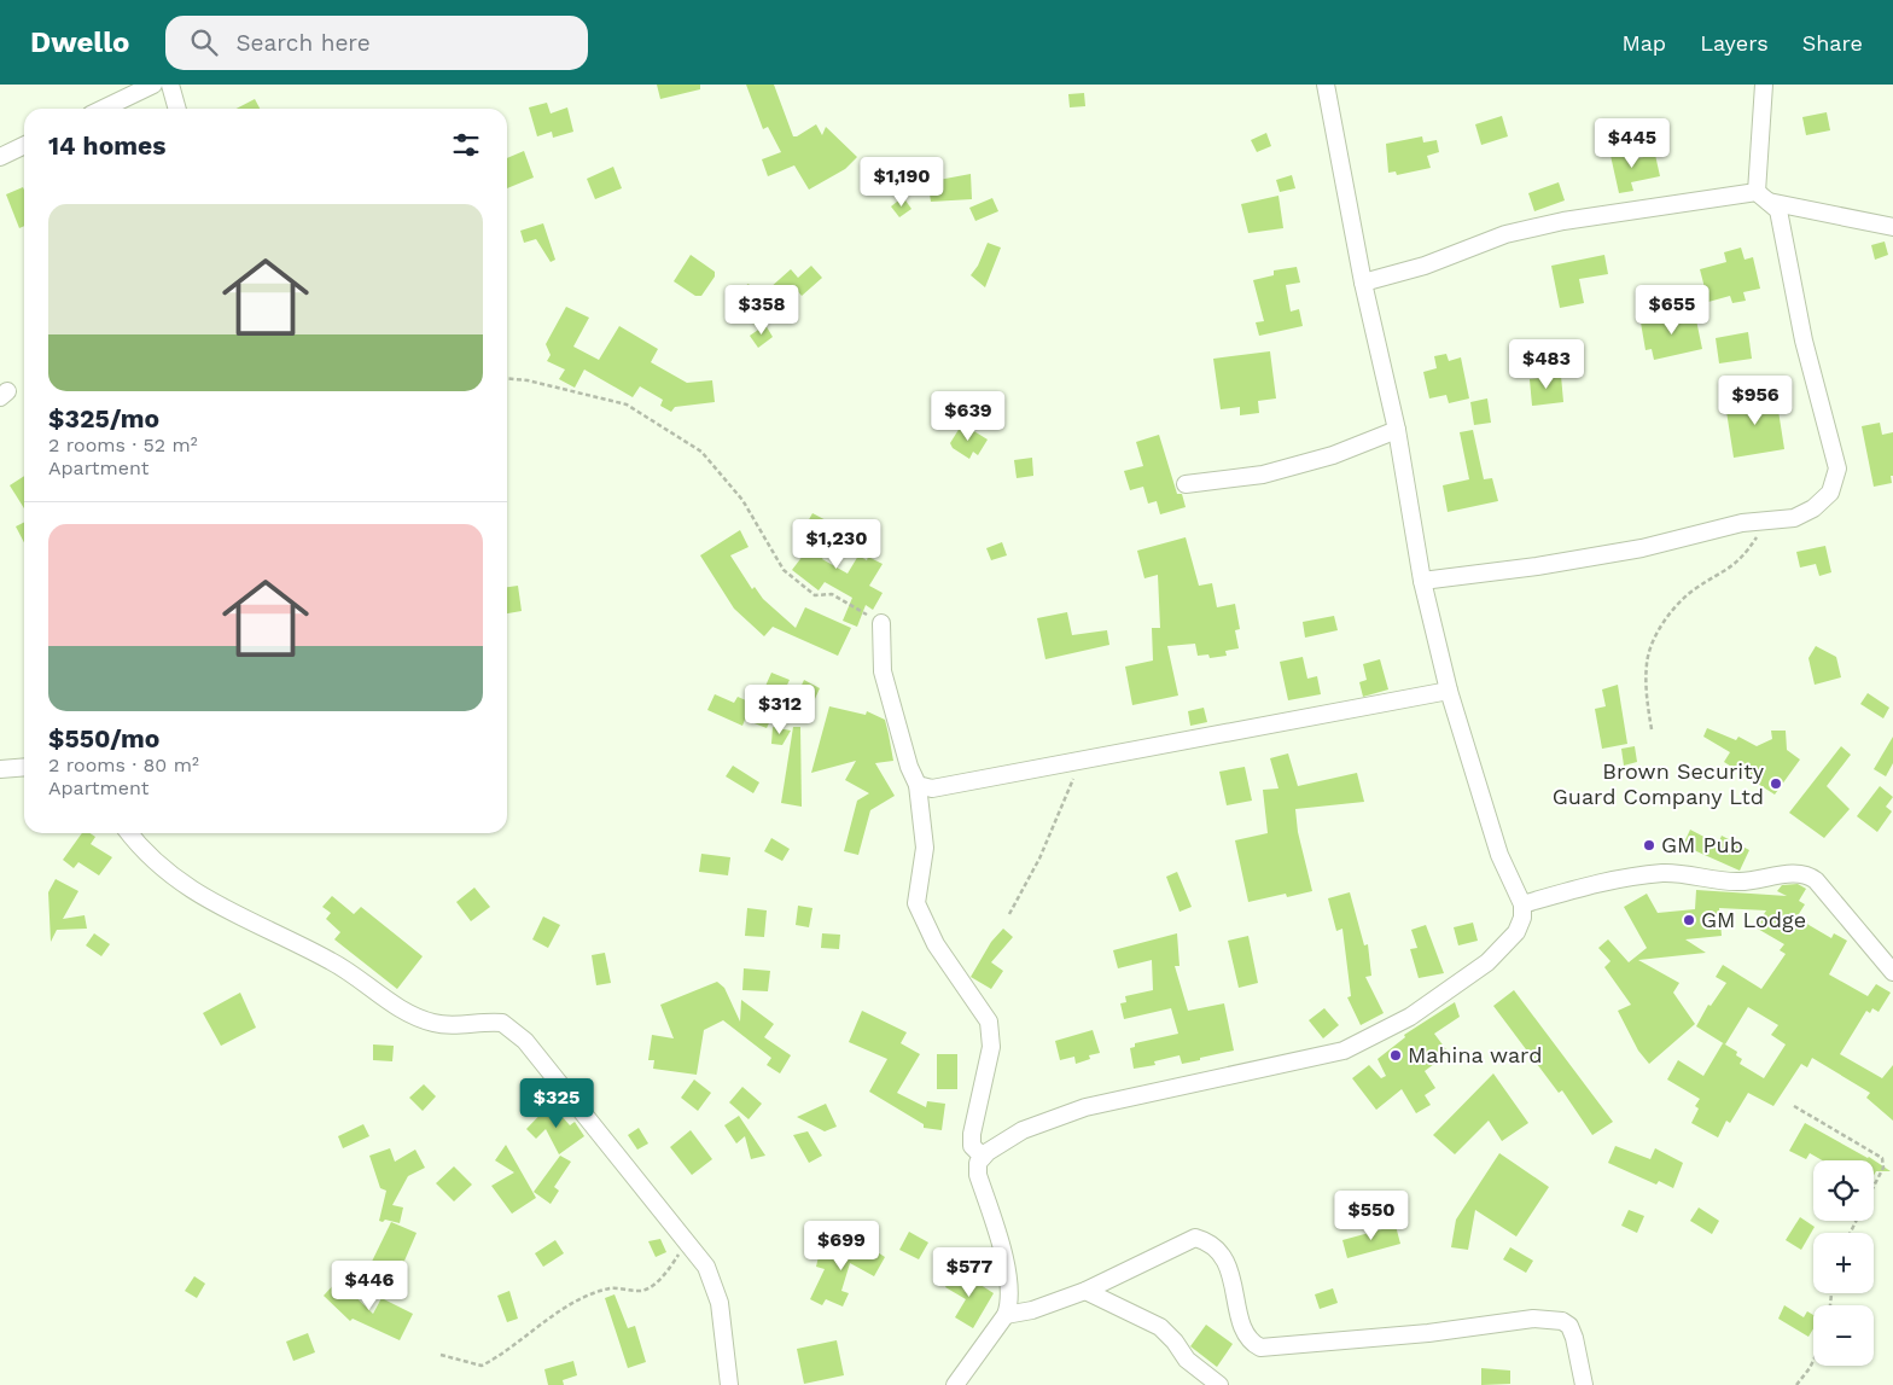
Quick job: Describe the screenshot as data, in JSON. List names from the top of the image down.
{
  "places": [
    "Brown Security Guard Company Ltd",
    "GM Pub",
    "GM Lodge",
    "Mahina ward"
  ],
  "page": {
    "header": "Dwello",
    "search": "Search here",
    "nav": ["Map", "Layers", "Share"],
    "heading": "14 homes",
    "price": [
      "$445",
      "$1,190",
      "$358",
      "$655",
      "$483",
      "$956",
      "$639",
      "$1,230",
      "$312",
      "$325",
      "$550",
      "$699",
      "$577",
      "$446"
    ],
    "list": [
      {
        "name": "$325/mo",
        "note": "2 rooms · 52 m² · Apartment"
      },
      {
        "name": "$550/mo",
        "note": "2 rooms · 80 m² · Apartment"
      }
    ],
    "map_buttons": ["+", "−"]
  }
}
